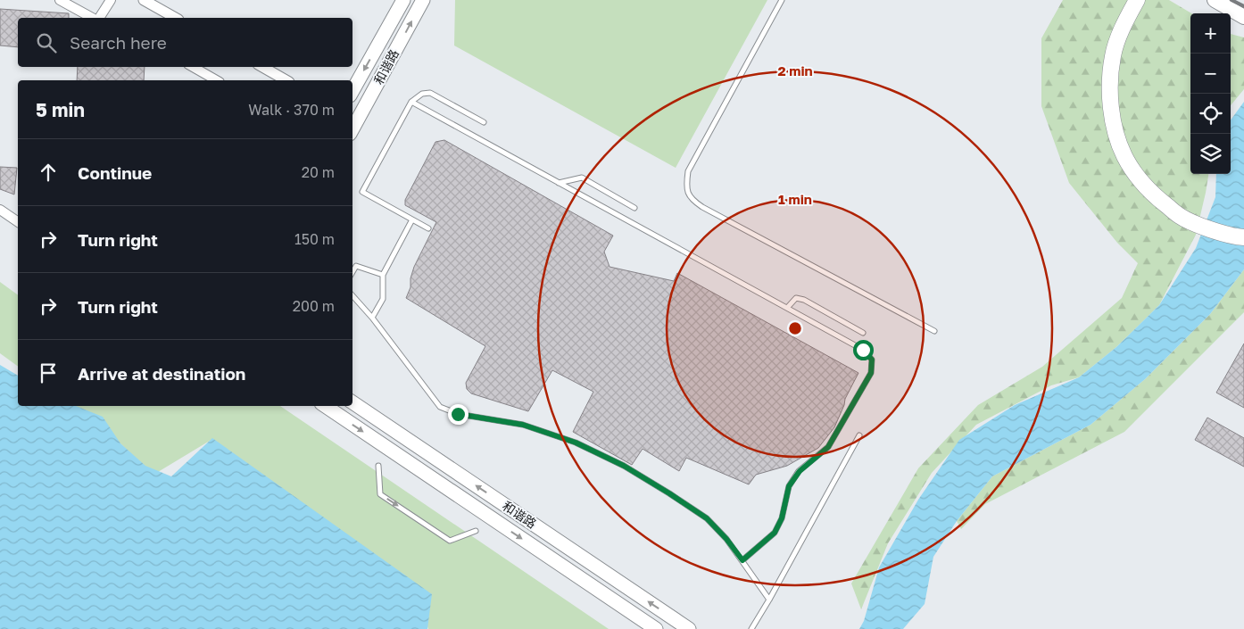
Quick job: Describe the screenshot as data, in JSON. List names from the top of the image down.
{
  "streets": {
    "main road": ["和谐路"]
  },
  "page": {
    "map_buttons": ["+", "−"],
    "search": "Search here",
    "heading": ["5 min", "Walk · 370 m"],
    "list": [
      ["Continue", "20 m"],
      ["Turn right", "150 m"],
      ["Turn right", "200 m"],
      "Arrive at destination"
    ]
  },
  "rings": ["2 min", "1 min"]
}
